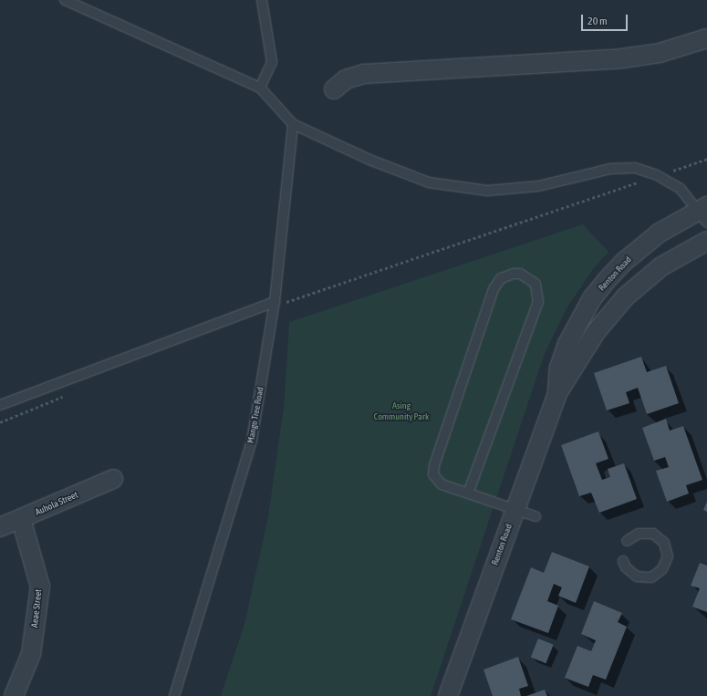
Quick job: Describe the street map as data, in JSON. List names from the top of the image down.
{
  "streets": {
    "street": ["Renton Road", "Auhola Street", "Aeae Street"],
    "lane": ["Mango Tree Road"]
  },
  "crossings": [
    ["Auhola Street", "Aeae Street"]
  ],
  "parks": ["Asing Community Park"],
  "scale_bar": "20 m"
}
